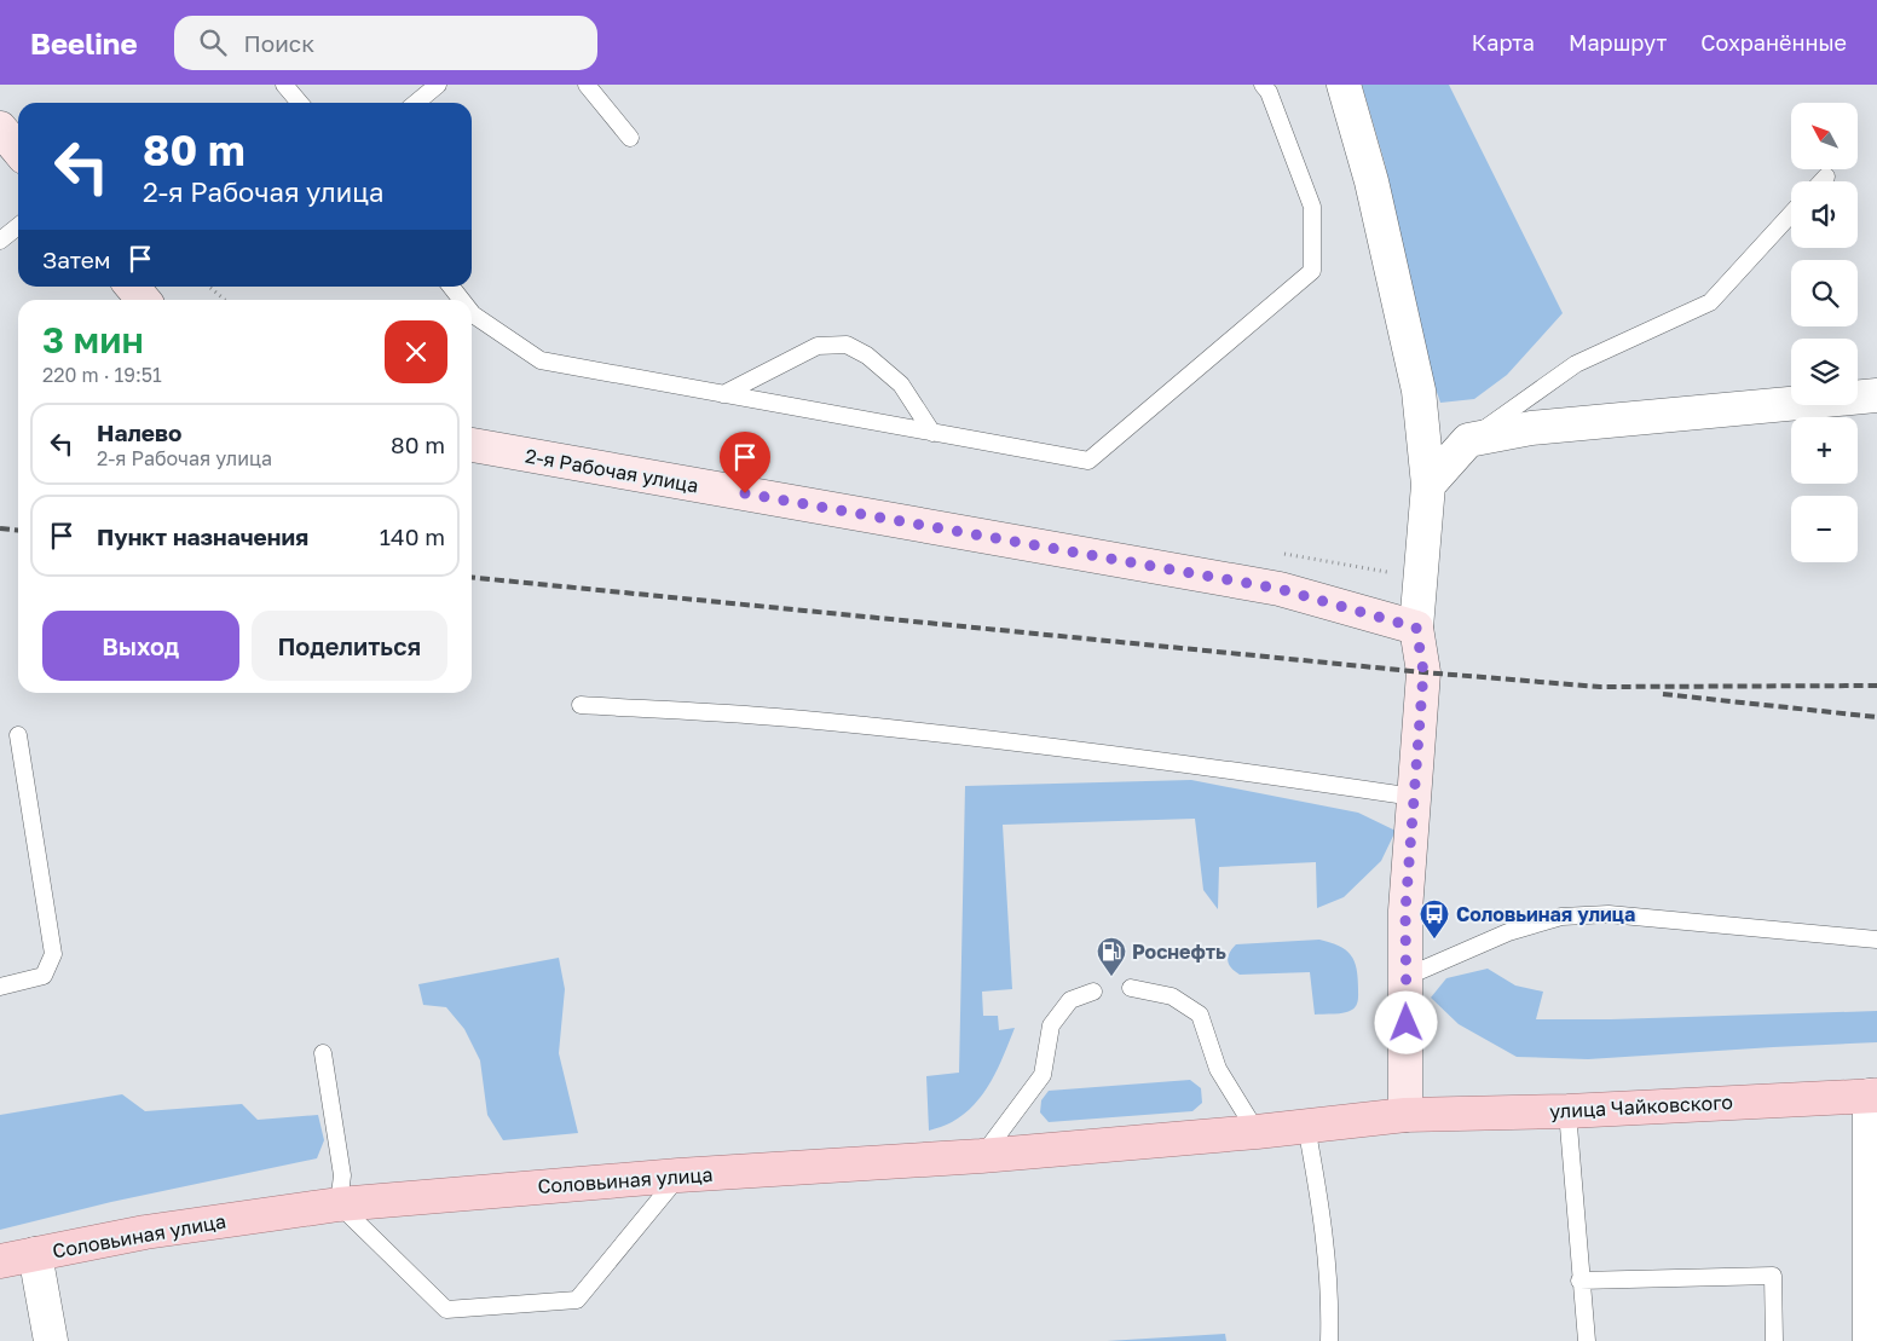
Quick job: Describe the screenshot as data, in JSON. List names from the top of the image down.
{
  "streets": {
    "main road": ["2-я Рабочая улица", "улица Чайковского", "Соловьиная улица"]
  },
  "crossings": [
    ["улица Чайковского", "Соловьиная улица"]
  ],
  "places": {
    "bus stop": ["Соловьиная улица"],
    "fuel station": ["Роснефть"]
  },
  "north": "top left",
  "page": {
    "header": "Beeline",
    "search": "Поиск",
    "nav": ["Карта", "Маршрут", "Сохранённые"],
    "map_buttons": ["+", "−"],
    "turn": ["80 m", "2-я Рабочая улица"],
    "then": "Затем",
    "heading": ["3 мин", "220 m · 19:51"],
    "list": [
      {
        "name": "Налево",
        "note": "2-я Рабочая улица",
        "value": "80 m"
      },
      {
        "name": "Пункт назначения",
        "value": "140 m"
      }
    ],
    "buttons": ["Выход", "Поделиться"]
  }
}
